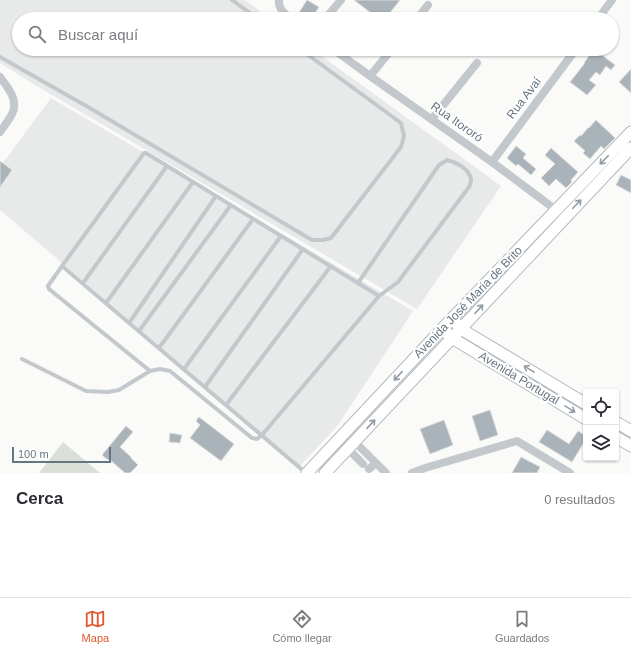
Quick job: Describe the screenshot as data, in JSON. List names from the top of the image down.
{
  "streets": {
    "main road": ["Avenida José Maria de Brito", "Avenida Portugal"],
    "street": ["Rua Avaí", "Rua Itororó"]
  },
  "crossings": [
    ["Rua Avaí", "Rua Itororó"],
    ["Rua Itororó", "Avenida José Maria de Brito"],
    ["Avenida José Maria de Brito", "Avenida Portugal"]
  ],
  "scale_bar": "100 m",
  "page": {
    "search": "Buscar aquí",
    "scale": "100 m",
    "heading": ["Cerca", "0 resultados"],
    "nav": ["Mapa", "Cómo llegar", "Guardados"]
  }
}
